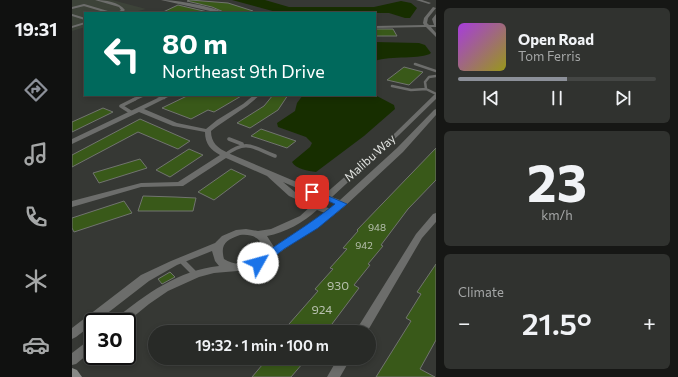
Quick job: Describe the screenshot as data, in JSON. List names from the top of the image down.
{
  "streets": {
    "street": ["Malibu Way"]
  },
  "house_numbers": [
    "948",
    "942",
    "930",
    "924"
  ],
  "page": {
    "tabs": "19:31",
    "turn": ["80 m", "Northeast 9th Drive"],
    "song": ["Open Road", "Tom Ferris"],
    "tile": [
      ["23", "km/h"],
      "Climate"
    ],
    "heat": ["−", "21.5°", "+"],
    "limit": "30",
    "trip": "19:32 · 1 min · 100 m"
  }
}
